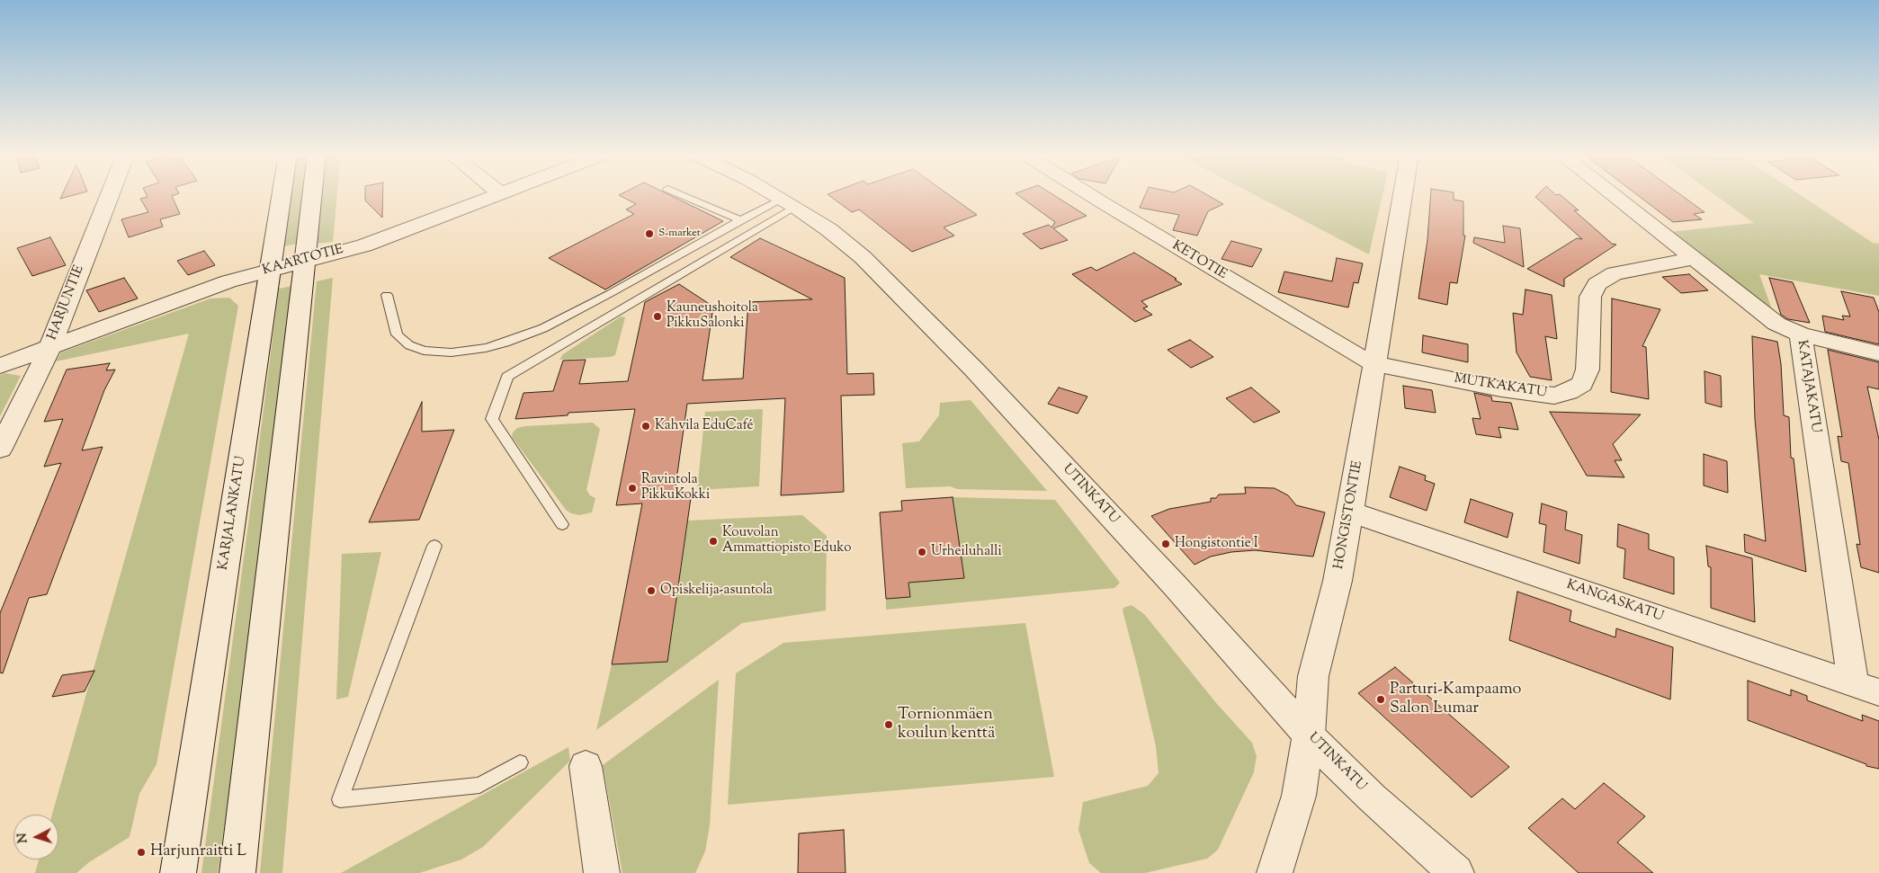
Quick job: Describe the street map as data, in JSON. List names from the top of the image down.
{
  "streets": {
    "street": [
      "KAARTOTIE",
      "KETOTIE",
      "HARJUNTIE",
      "MUTKAKATU",
      "KATAJAKATU",
      "UTINKATU",
      "KARJALANKATU",
      "HONGISTONTIE",
      "KANGASKATU"
    ]
  },
  "crossings": [
    ["KAARTOTIE", "HARJUNTIE"],
    ["KAARTOTIE", "KARJALANKATU"],
    ["KETOTIE", "MUTKAKATU"],
    ["KETOTIE", "HONGISTONTIE"],
    ["MUTKAKATU", "KATAJAKATU"],
    ["MUTKAKATU", "HONGISTONTIE"],
    ["KATAJAKATU", "KANGASKATU"],
    ["UTINKATU", "HONGISTONTIE"],
    ["HONGISTONTIE", "KANGASKATU"]
  ],
  "places": [
    "S-market",
    "Kauneushoitola PikkuSalonki",
    "Kahvila EduCafé",
    "Ravintola PikkuKokki",
    "Kouvolan Ammattiopisto Eduko",
    "Hongistontie I",
    "Urheiluhalli",
    "Opiskelija-asuntola",
    "Parturi-Kampaamo Salon Lumar",
    "Tornionmäen koulun kenttä",
    "Harjunraitti L"
  ],
  "north": "left"
}
